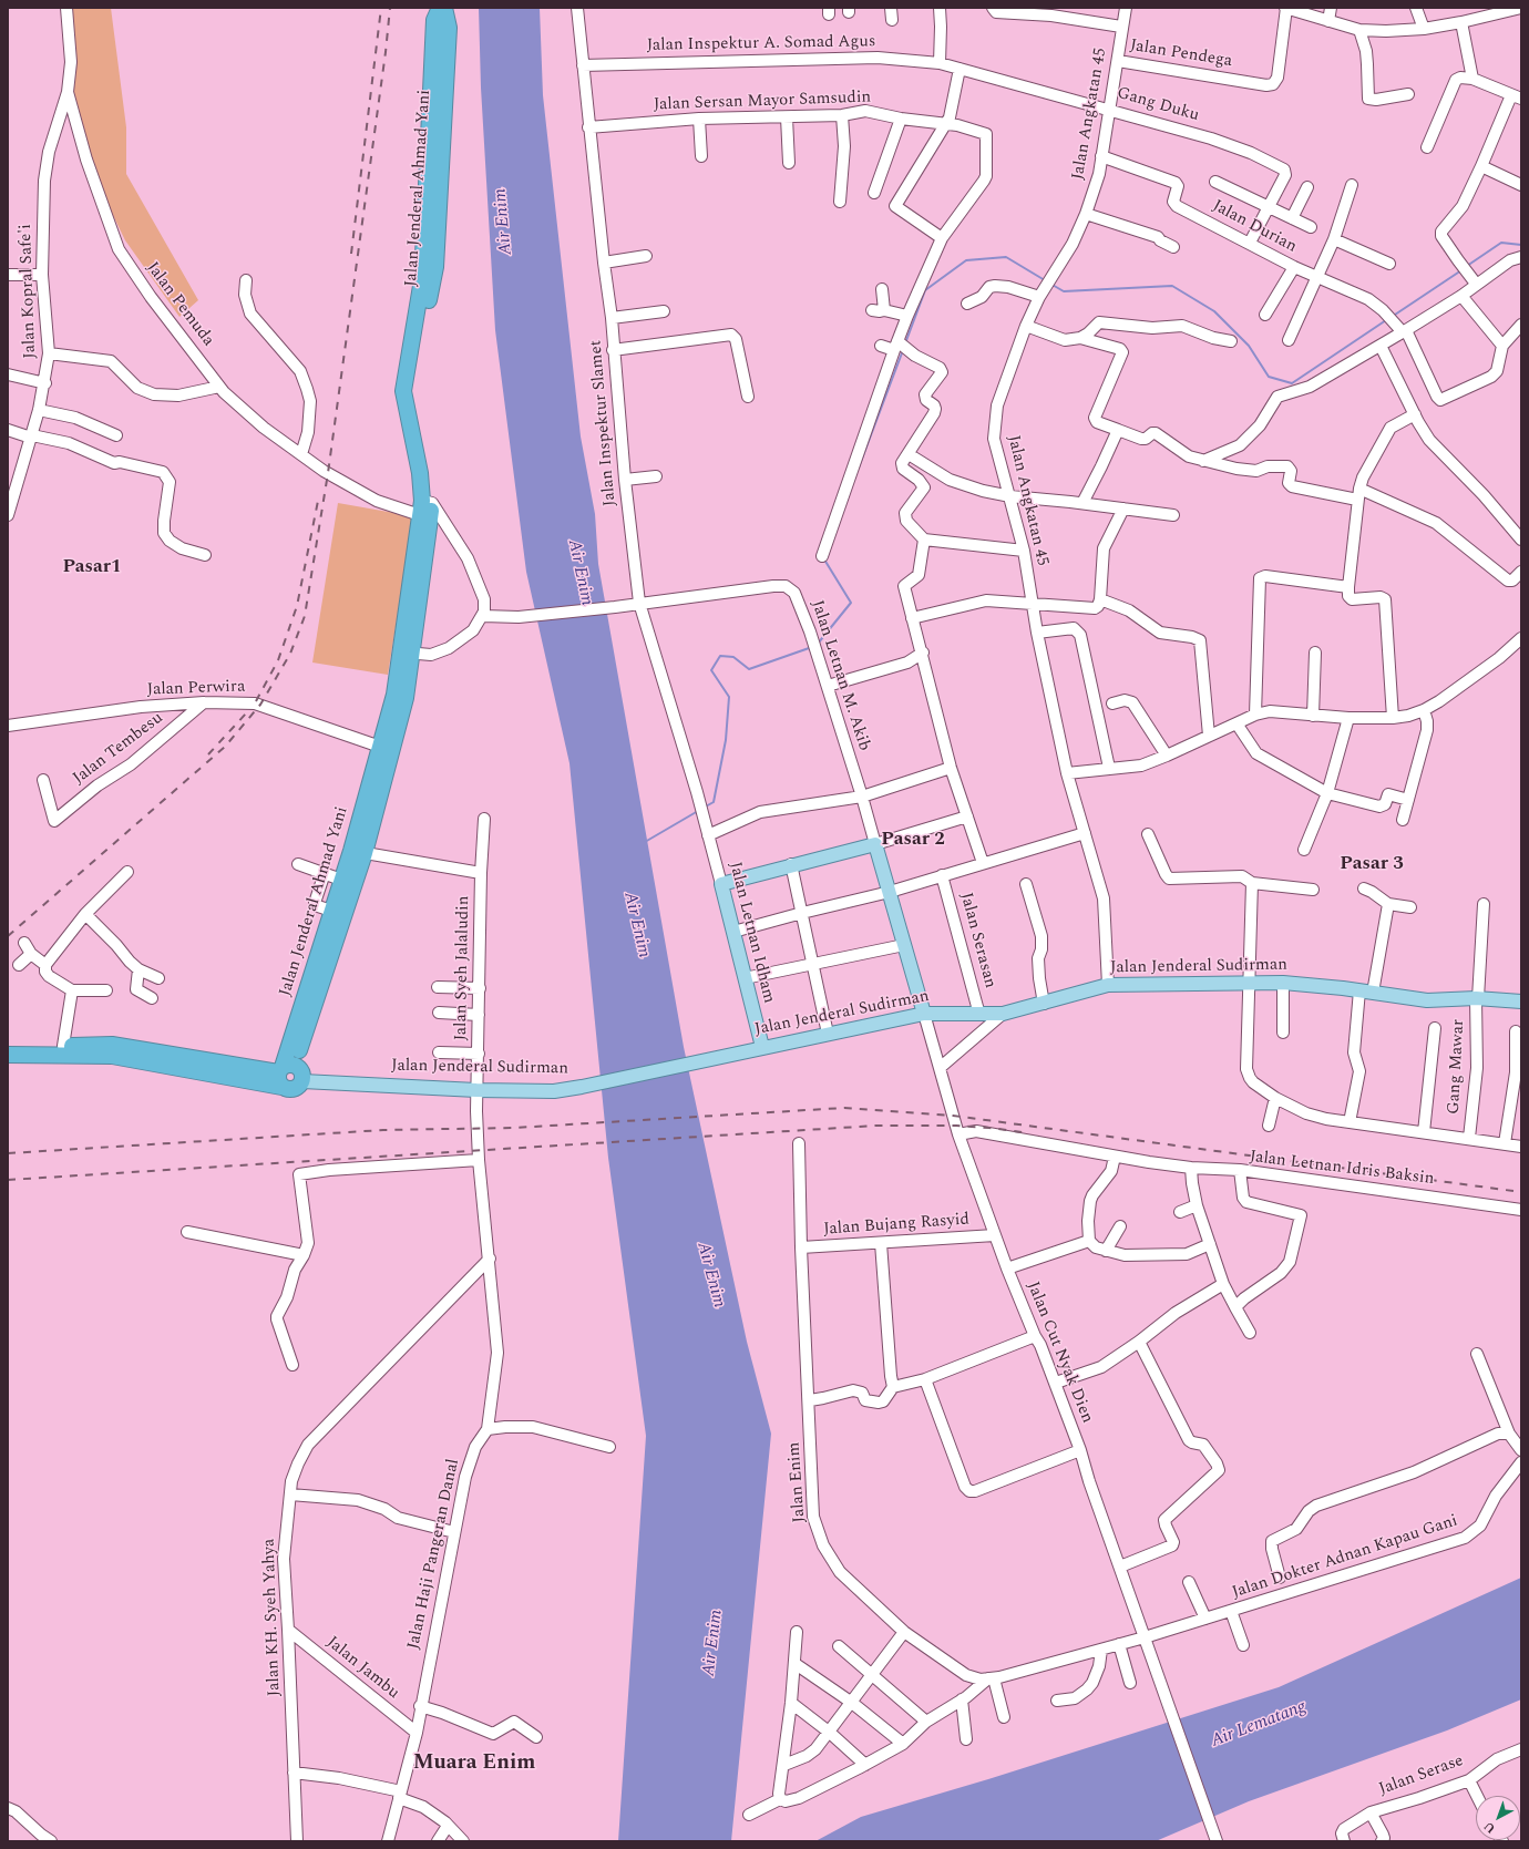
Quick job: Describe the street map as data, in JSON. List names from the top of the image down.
{
  "streets": {
    "highway": ["Jalan Jenderal Ahmad Yani"],
    "main road": ["Jalan Letnan Idham", "Jalan Jenderal Sudirman"],
    "street": [
      "Jalan Inspektur A. Somad Agus",
      "Jalan Pendega",
      "Jalan Sersan Mayor Samsudin",
      "Gang Duku",
      "Jalan Angkatan 45",
      "Jalan Durian",
      "Jalan Kopral Safe'i",
      "Jalan Pemuda",
      "Jalan Inspektur Slamet",
      "Jalan Letnan M. Akib",
      "Jalan Perwira",
      "Jalan Tembesu",
      "Jalan Serasan",
      "Jalan Syeh Jalaludin",
      "Gang Mawar",
      "Jalan Letnan Idris Baksin",
      "Jalan Bujang Rasyid",
      "Jalan Cut Nyak Dien",
      "Jalan Enim",
      "Jalan Haji Pangeran Danal",
      "Jalan Dokter Adnan Kapau Gani",
      "Jalan KH. Syeh Yahya",
      "Jalan Jambu",
      "Jalan Serase"
    ]
  },
  "crossings": [
    ["Jalan Inspektur A. Somad Agus", "Gang Duku"],
    ["Jalan Inspektur A. Somad Agus", "Jalan Inspektur Slamet"],
    ["Jalan Pendega", "Jalan Angkatan 45"],
    ["Jalan Sersan Mayor Samsudin", "Jalan Inspektur Slamet"],
    ["Gang Duku", "Jalan Angkatan 45"],
    ["Gang Duku", "Jalan Durian"],
    ["Jalan Angkatan 45", "Jalan Durian"],
    ["Jalan Angkatan 45", "Jalan Jenderal Sudirman"],
    ["Jalan Jenderal Ahmad Yani", "Jalan Pemuda"],
    ["Jalan Jenderal Ahmad Yani", "Jalan Perwira"],
    ["Jalan Jenderal Ahmad Yani", "Jalan Syeh Jalaludin"],
    ["Jalan Kopral Safe'i", "Jalan Pemuda"],
    ["Jalan Inspektur Slamet", "Jalan Letnan M. Akib"],
    ["Jalan Inspektur Slamet", "Jalan Letnan Idham"],
    ["Jalan Perwira", "Jalan Tembesu"],
    ["Jalan Letnan Idham", "Jalan Jenderal Sudirman"],
    ["Jalan Serasan", "Jalan Jenderal Sudirman"],
    ["Jalan Jenderal Sudirman", "Jalan Syeh Jalaludin"],
    ["Jalan Jenderal Sudirman", "Gang Mawar"],
    ["Jalan Jenderal Sudirman", "Jalan Cut Nyak Dien"],
    ["Jalan Jenderal Sudirman", "Jalan Haji Pangeran Danal"],
    ["Jalan Syeh Jalaludin", "Jalan Haji Pangeran Danal"],
    ["Jalan Bujang Rasyid", "Jalan Cut Nyak Dien"],
    ["Jalan Bujang Rasyid", "Jalan Enim"],
    ["Jalan Cut Nyak Dien", "Jalan Enim"],
    ["Jalan Cut Nyak Dien", "Jalan Dokter Adnan Kapau Gani"],
    ["Jalan Enim", "Jalan Dokter Adnan Kapau Gani"],
    ["Jalan Haji Pangeran Danal", "Jalan KH. Syeh Yahya"],
    ["Jalan Haji Pangeran Danal", "Jalan Jambu"],
    ["Jalan KH. Syeh Yahya", "Jalan Jambu"]
  ],
  "districts": [
    "Pasar1",
    "Pasar 2",
    "Pasar 3",
    "Muara Enim"
  ],
  "water": ["Air Enim", "Air Lematang"],
  "north": "bottom left"
}
